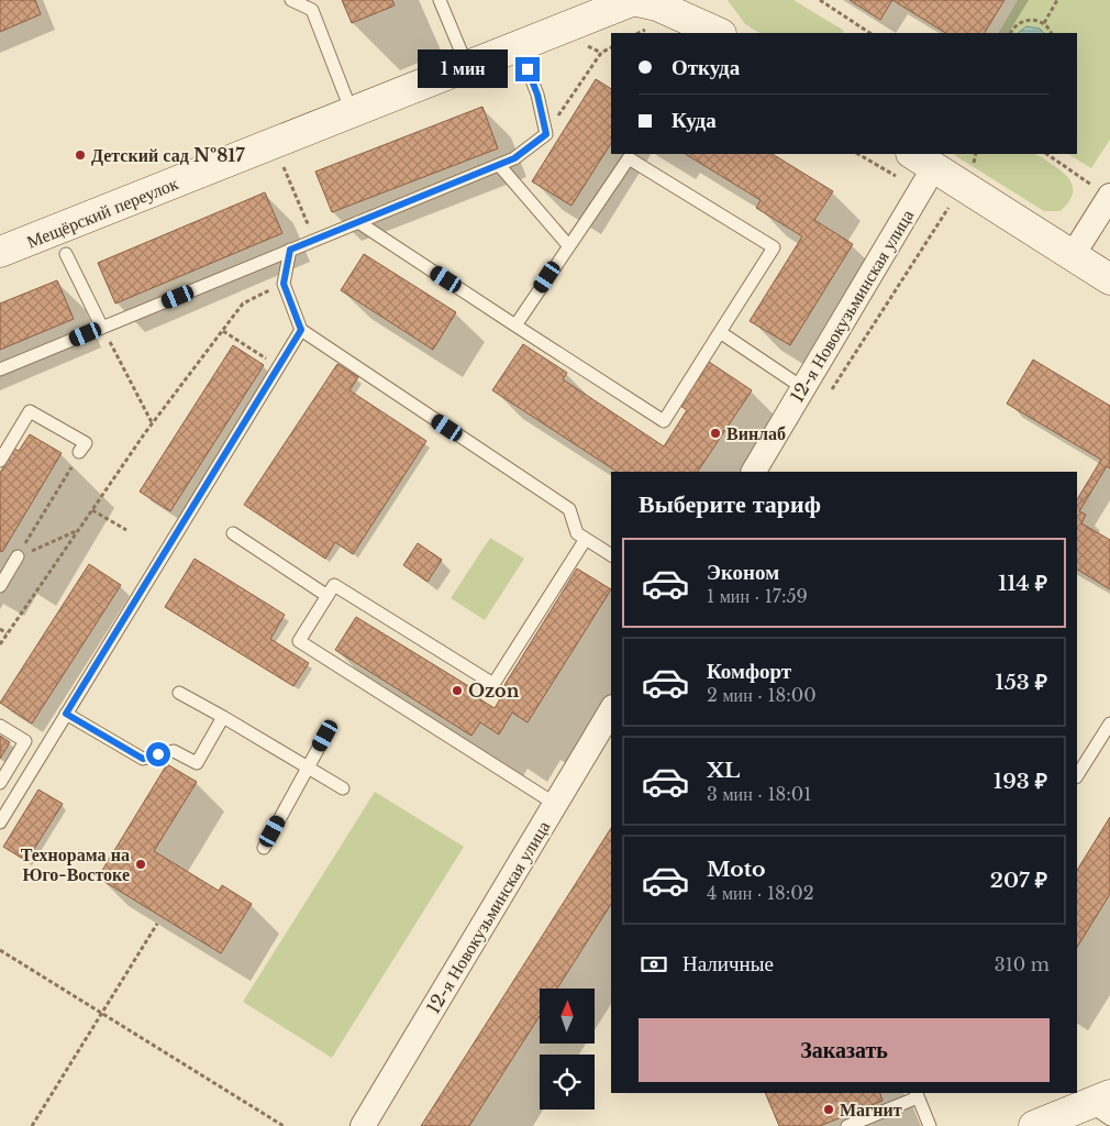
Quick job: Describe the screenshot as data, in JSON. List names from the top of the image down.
{
  "streets": {
    "street": ["Мещёрский переулок", "12-я Новокузьминская улица"]
  },
  "places": [
    "Детский сад №817",
    "Винлаб",
    "Ozon",
    "Технорама на Юго-Востоке",
    "Магнит"
  ],
  "north": "top",
  "page": {
    "banner": ["Откуда", "Куда"],
    "bubble": "1 мин",
    "heading": "Выберите тариф",
    "list": [
      {
        "name": "Эконом",
        "note": "1 мин · 17:59",
        "value": "114 ₽"
      },
      {
        "name": "Комфорт",
        "note": "2 мин · 18:00",
        "value": "153 ₽"
      },
      {
        "name": "XL",
        "note": "3 мин · 18:01",
        "value": "193 ₽"
      },
      {
        "name": "Moto",
        "note": "4 мин · 18:02",
        "value": "207 ₽"
      }
    ],
    "pay": ["Наличные", "310 m"],
    "buttons": "Заказать"
  }
}
